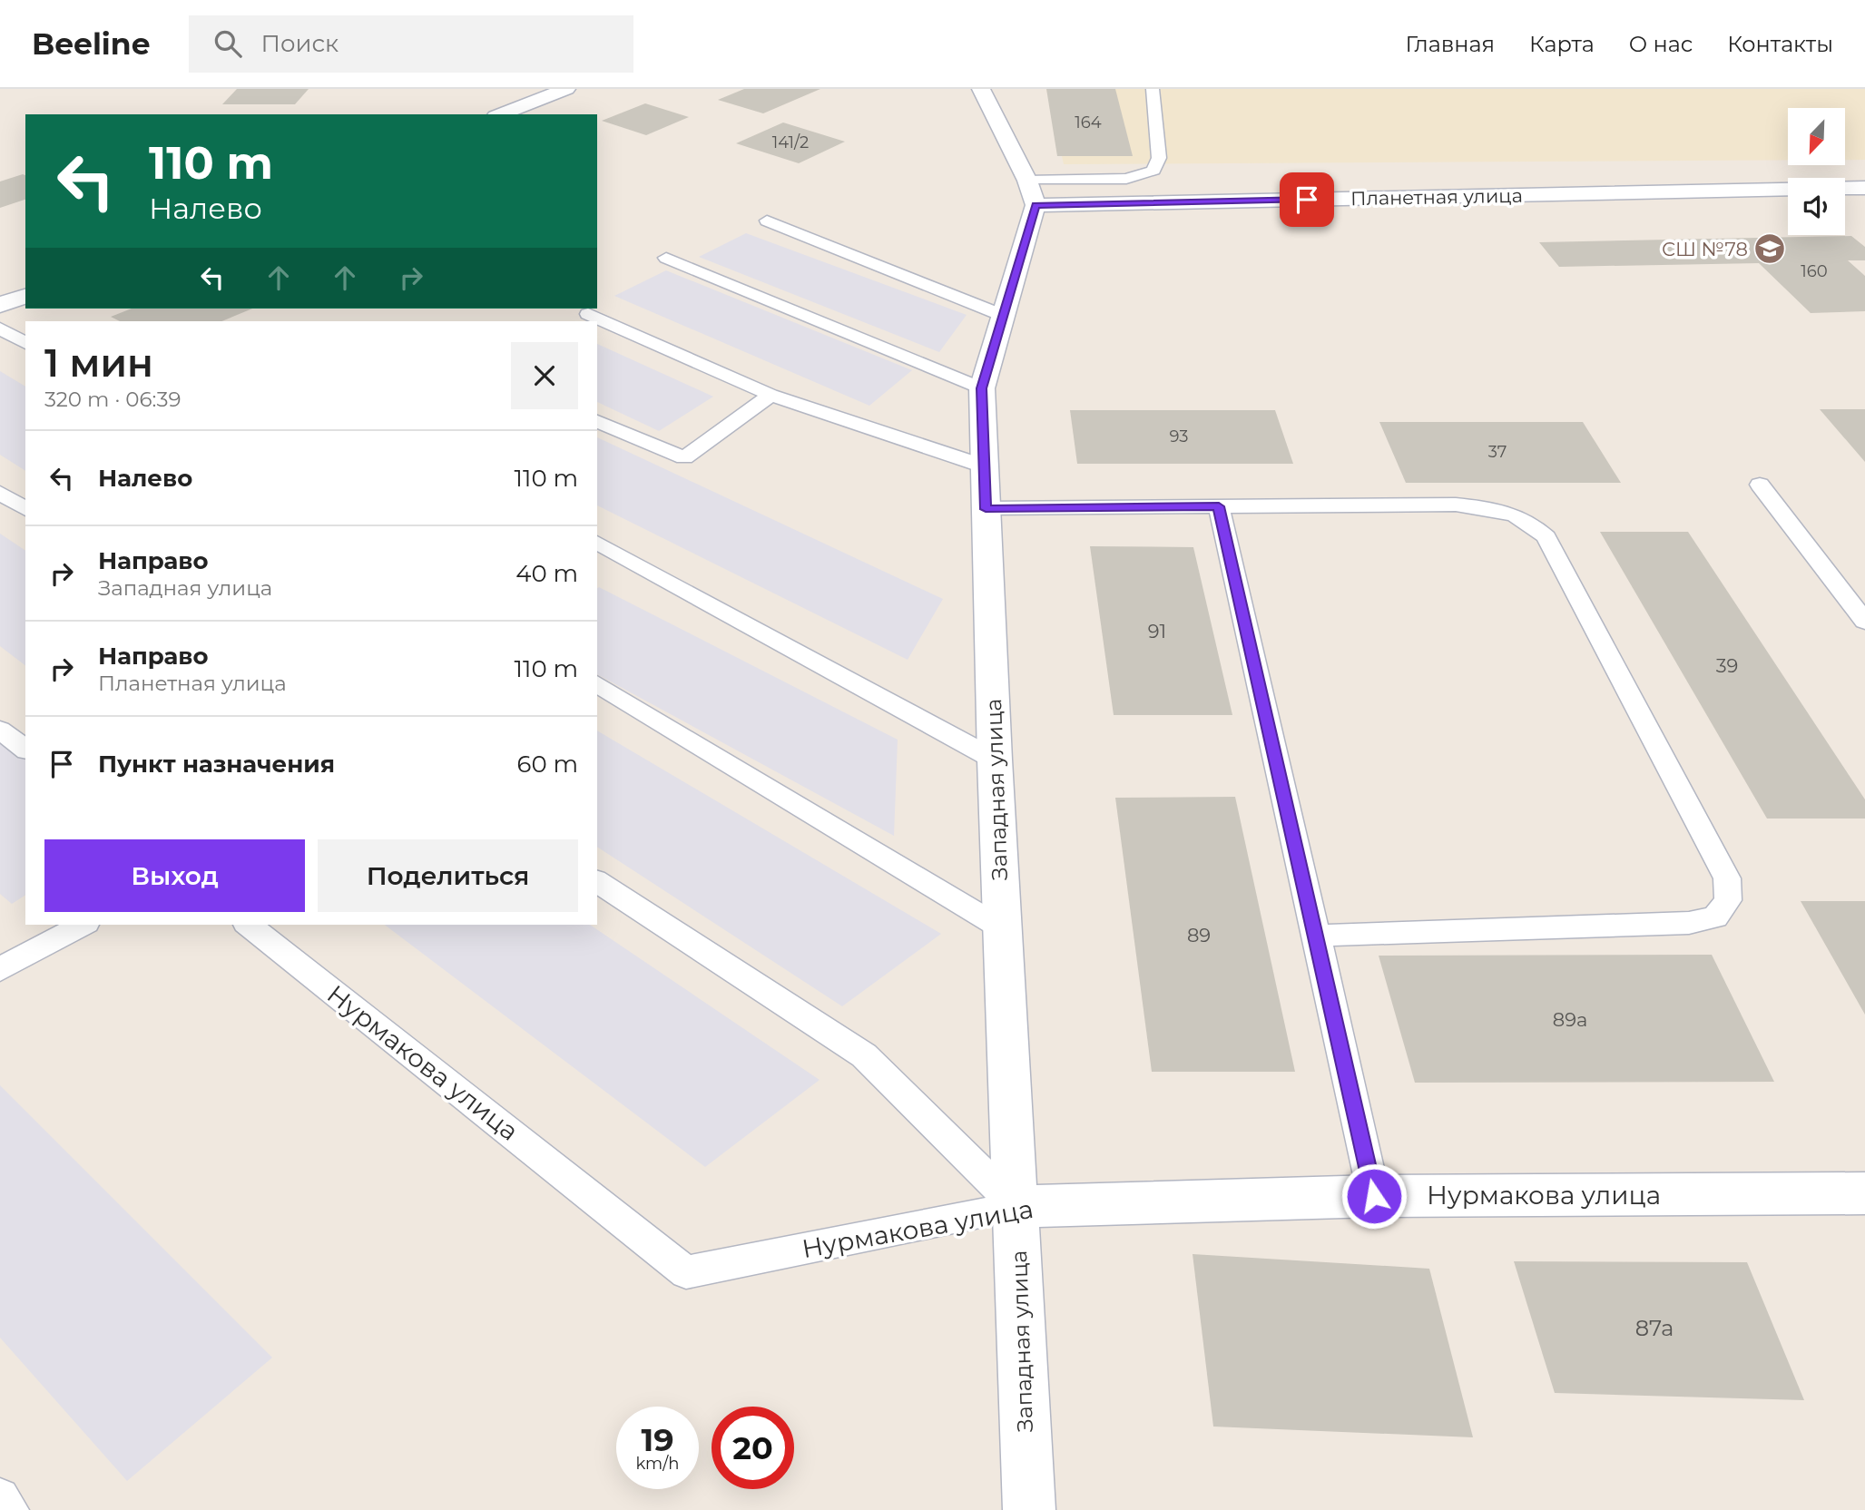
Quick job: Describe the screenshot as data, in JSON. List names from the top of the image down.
{
  "streets": {
    "street": ["Планетная улица", "Западная улица", "Нурмакова улица"]
  },
  "crossings": [
    ["Планетная улица", "Западная улица"],
    ["Западная улица", "Нурмакова улица"]
  ],
  "places": {
    "school or university": ["СШ №78"]
  },
  "house_numbers": [
    "164",
    "141/2",
    "160",
    "93",
    "37",
    "91",
    "39",
    "89",
    "89а",
    "87а"
  ],
  "north": "bottom left",
  "page": {
    "header": "Beeline",
    "search": "Поиск",
    "nav": [
      "Главная",
      "Карта",
      "О нас",
      "Контакты"
    ],
    "turn": ["110 m", "Налево"],
    "heading": ["1 мин", "320 m · 06:39"],
    "list": [
      {
        "name": "Налево",
        "value": "110 m"
      },
      {
        "name": "Направо",
        "note": "Западная улица",
        "value": "40 m"
      },
      {
        "name": "Направо",
        "note": "Планетная улица",
        "value": "110 m"
      },
      {
        "name": "Пункт назначения",
        "value": "60 m"
      }
    ],
    "buttons": ["Выход", "Поделиться"],
    "speed": "19 km/h",
    "limit": "20"
  }
}
